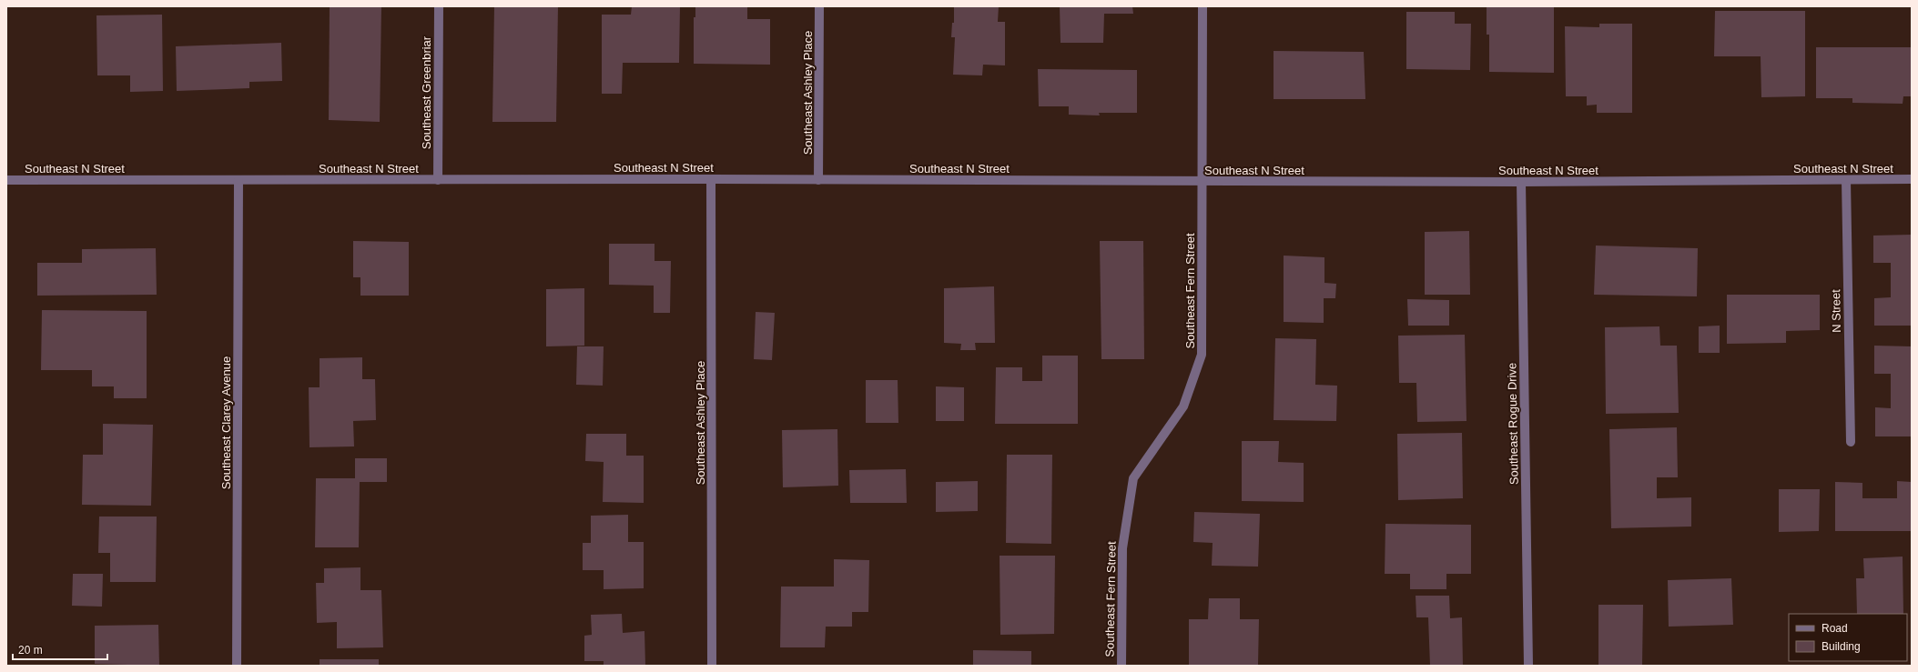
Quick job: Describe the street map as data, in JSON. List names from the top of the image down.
{
  "streets": {
    "street": [
      "Southeast Greenbriar",
      "Southeast Ashley Place",
      "Southeast N Street",
      "Southeast Fern Street",
      "N Street",
      "Southeast Clarey Avenue",
      "Southeast Rogue Drive"
    ]
  },
  "crossings": [
    ["Southeast Greenbriar", "Southeast N Street"],
    ["Southeast Ashley Place", "Southeast N Street"],
    ["Southeast N Street", "Southeast Fern Street"],
    ["Southeast N Street", "N Street"],
    ["Southeast N Street", "Southeast Clarey Avenue"],
    ["Southeast N Street", "Southeast Rogue Drive"]
  ],
  "legend": ["Road", "Building"],
  "scale_bar": "20 m"
}
